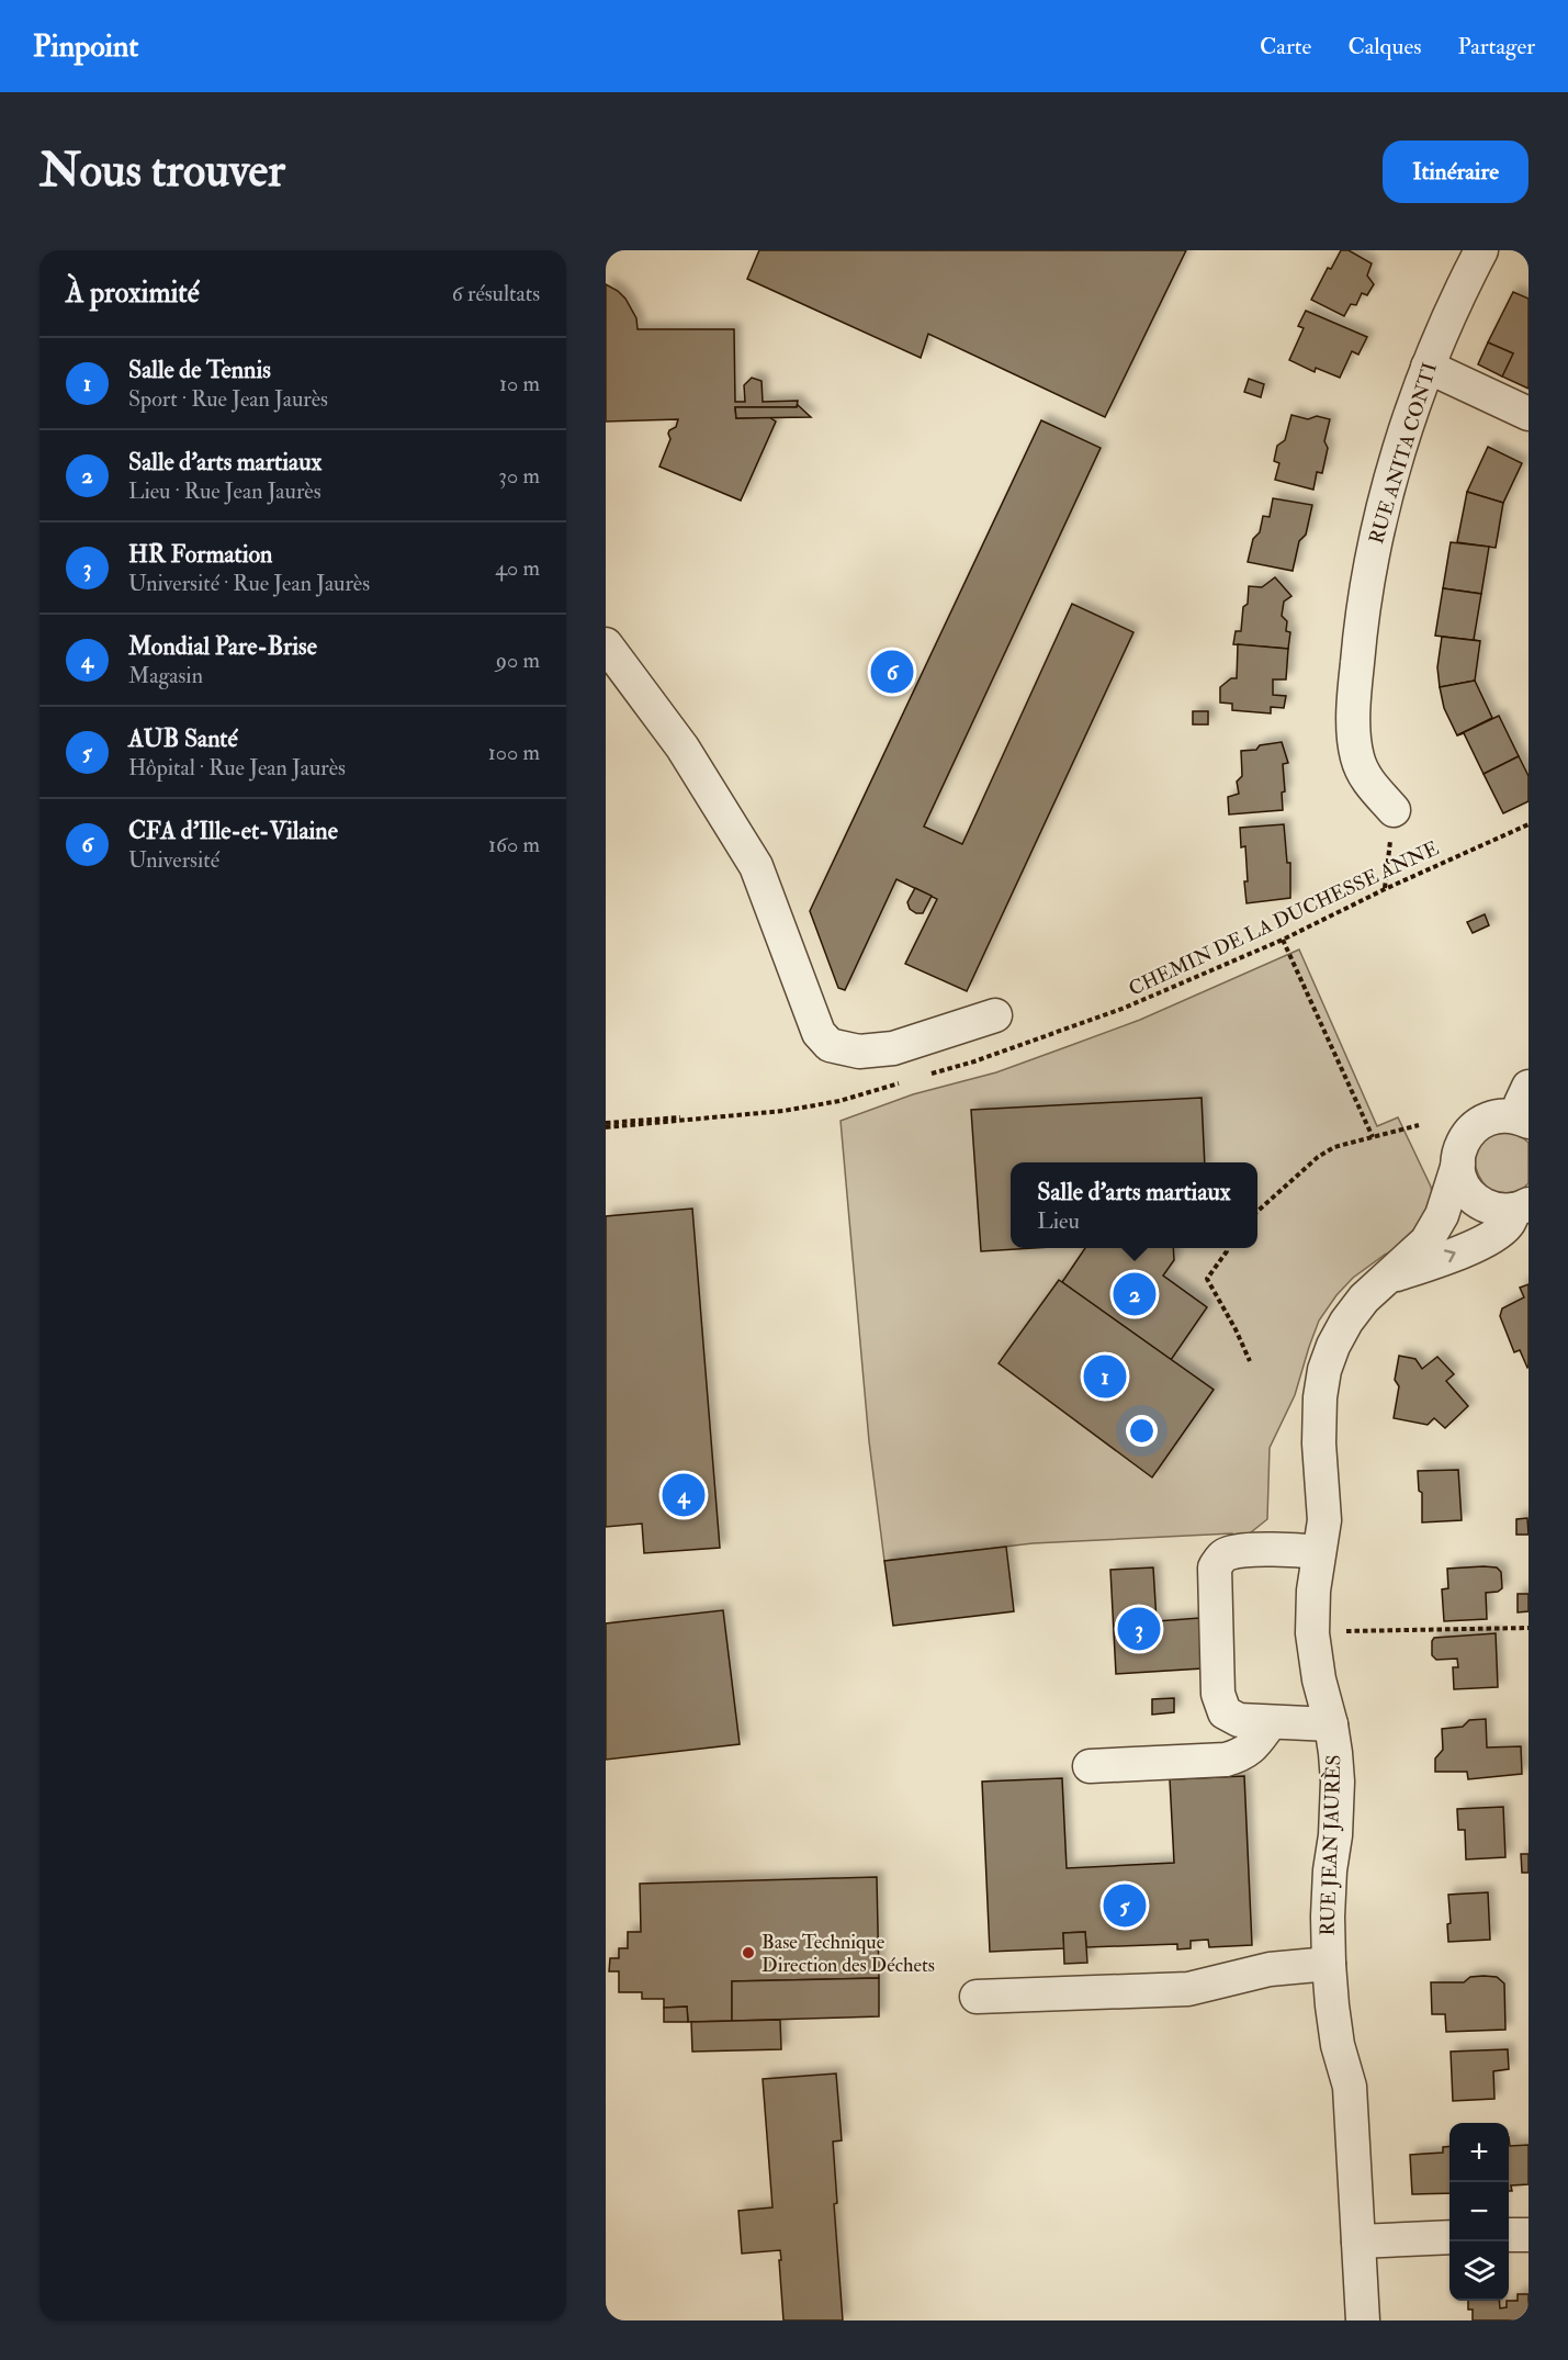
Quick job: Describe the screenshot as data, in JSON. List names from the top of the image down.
{
  "streets": {
    "street": ["RUE ANITA CONTI", "RUE JEAN JAURÈS"],
    "path": ["CHEMIN DE LA DUCHESSE ANNE"]
  },
  "places": ["Base Technique Direction des Déchets"],
  "page": {
    "header": "Pinpoint",
    "nav": ["Carte", "Calques", "Partager"],
    "buttons": "Itinéraire",
    "title": "Nous trouver",
    "heading": ["À proximité", "6 résultats"],
    "list": [
      {
        "mark": "1",
        "name": "Salle de Tennis",
        "note": "Sport · Rue Jean Jaurès",
        "value": "10 m"
      },
      {
        "mark": "2",
        "name": "Salle d'arts martiaux",
        "note": "Lieu · Rue Jean Jaurès",
        "value": "30 m"
      },
      {
        "mark": "3",
        "name": "HR Formation",
        "note": "Université · Rue Jean Jaurès",
        "value": "40 m"
      },
      {
        "mark": "4",
        "name": "Mondial Pare-Brise",
        "note": "Magasin",
        "value": "90 m"
      },
      {
        "mark": "5",
        "name": "AUB Santé",
        "note": "Hôpital · Rue Jean Jaurès",
        "value": "100 m"
      },
      {
        "mark": "6",
        "name": "CFA d'Ille-et-Vilaine",
        "note": "Université",
        "value": "160 m"
      }
    ],
    "pins": [
      "6",
      "2",
      "1",
      "4",
      "3",
      "5"
    ],
    "popup": ["Salle d'arts martiaux", "Lieu"],
    "map_buttons": ["+", "−"]
  }
}
